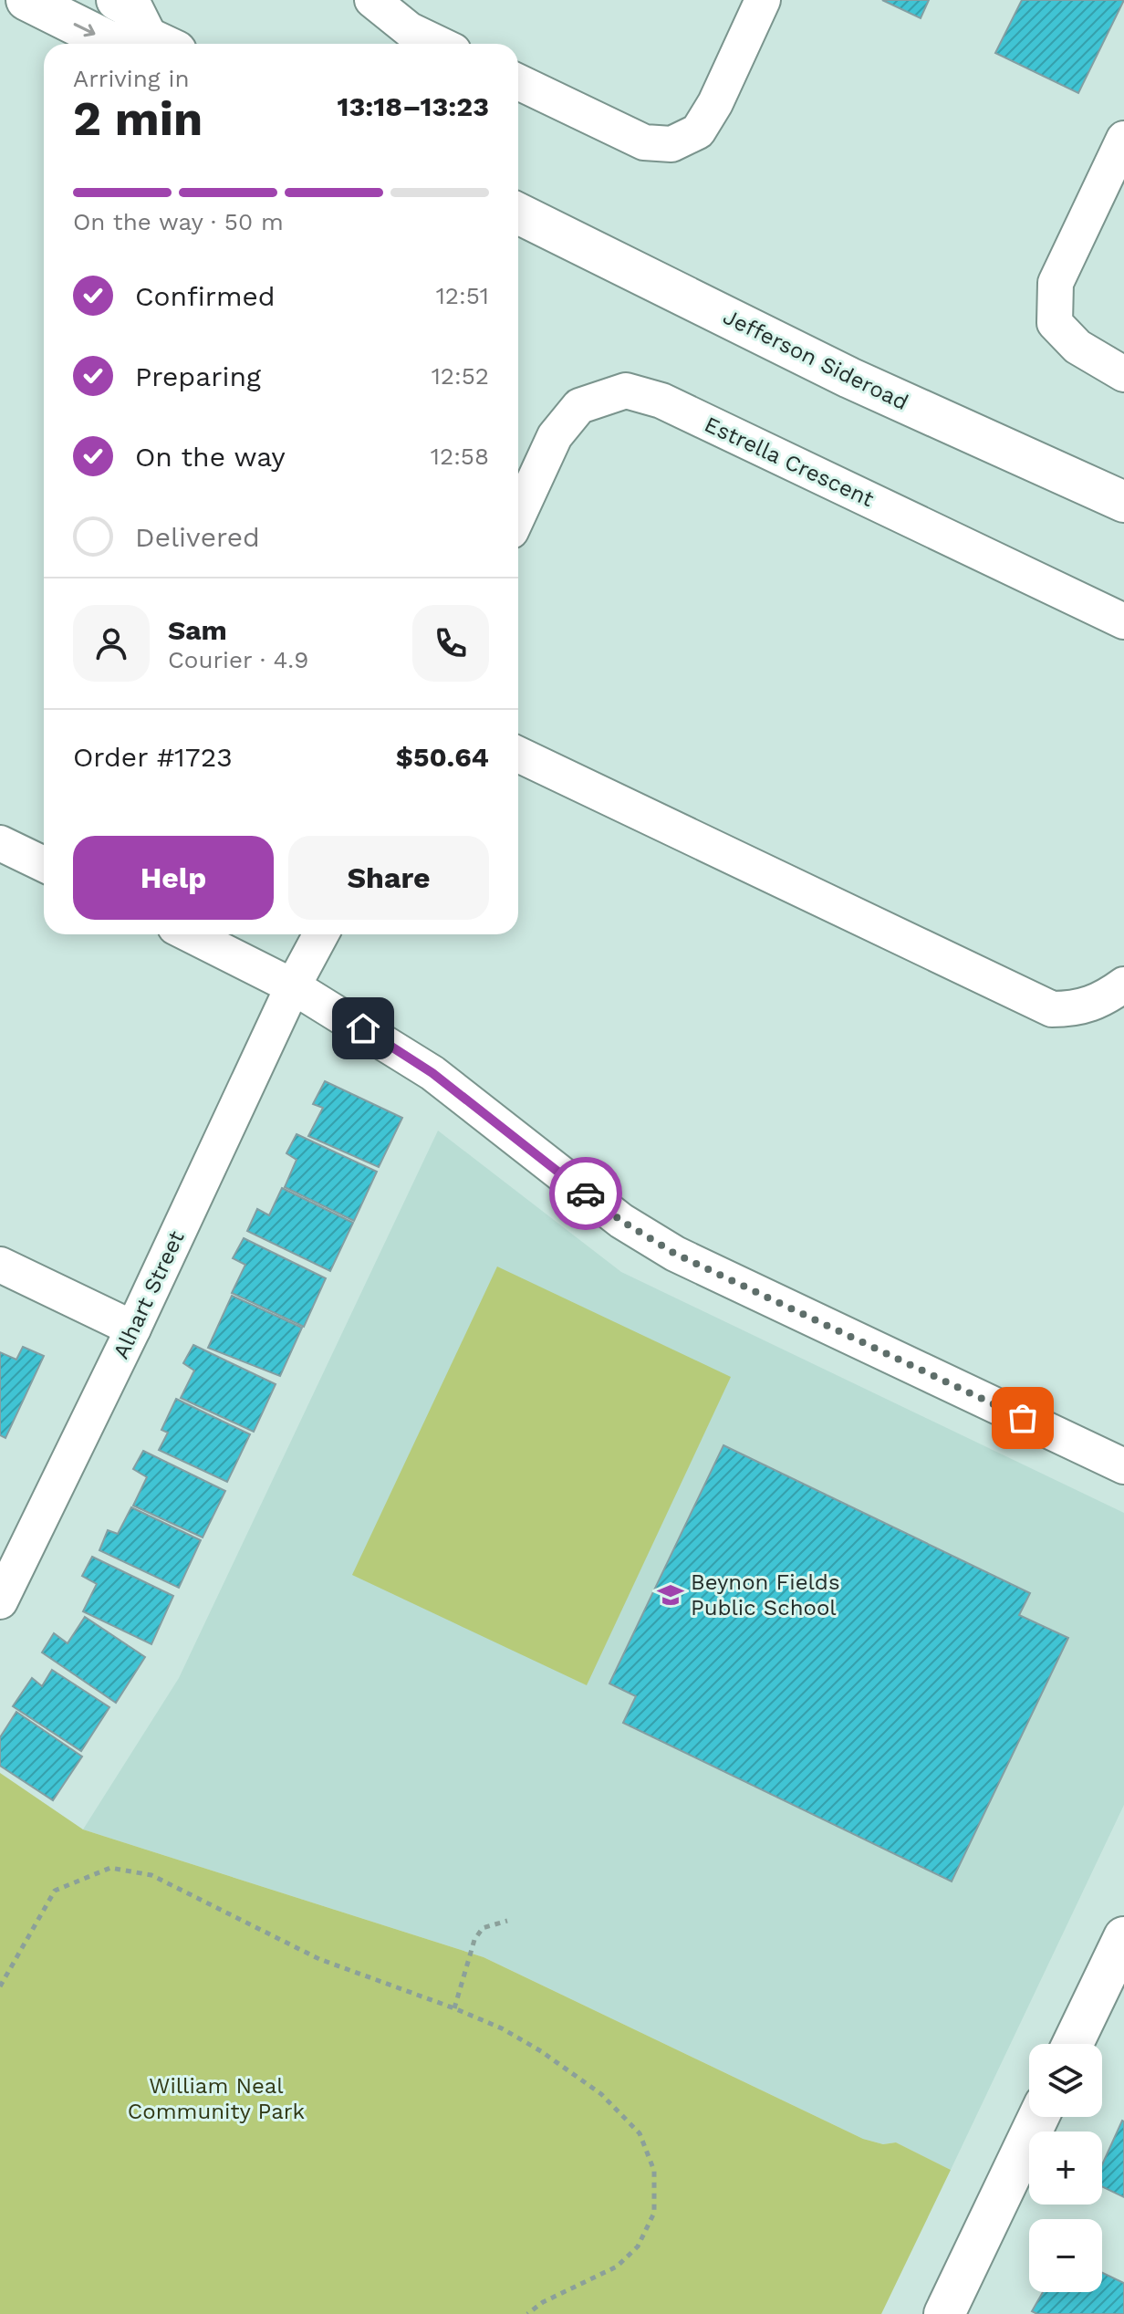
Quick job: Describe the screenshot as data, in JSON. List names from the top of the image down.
{
  "streets": {
    "street": ["Jefferson Sideroad", "Estrella Crescent", "Alhart Street"]
  },
  "parks": ["William Neal Community Park"],
  "places": {
    "school or university": ["Beynon Fields Public School"]
  },
  "page": {
    "heading": ["2 min", "Arriving in", "13:18–13:23"],
    "panel": [
      "Sam",
      "Courier · 4.9",
      "Order #1723",
      "$50.64"
    ],
    "bar": "On the way · 50 m",
    "list": [
      ["Confirmed", "12:51"],
      ["Preparing", "12:52"],
      ["On the way", "12:58"],
      "Delivered"
    ],
    "buttons": ["Help", "Share"],
    "map_buttons": ["+", "−"]
  }
}
